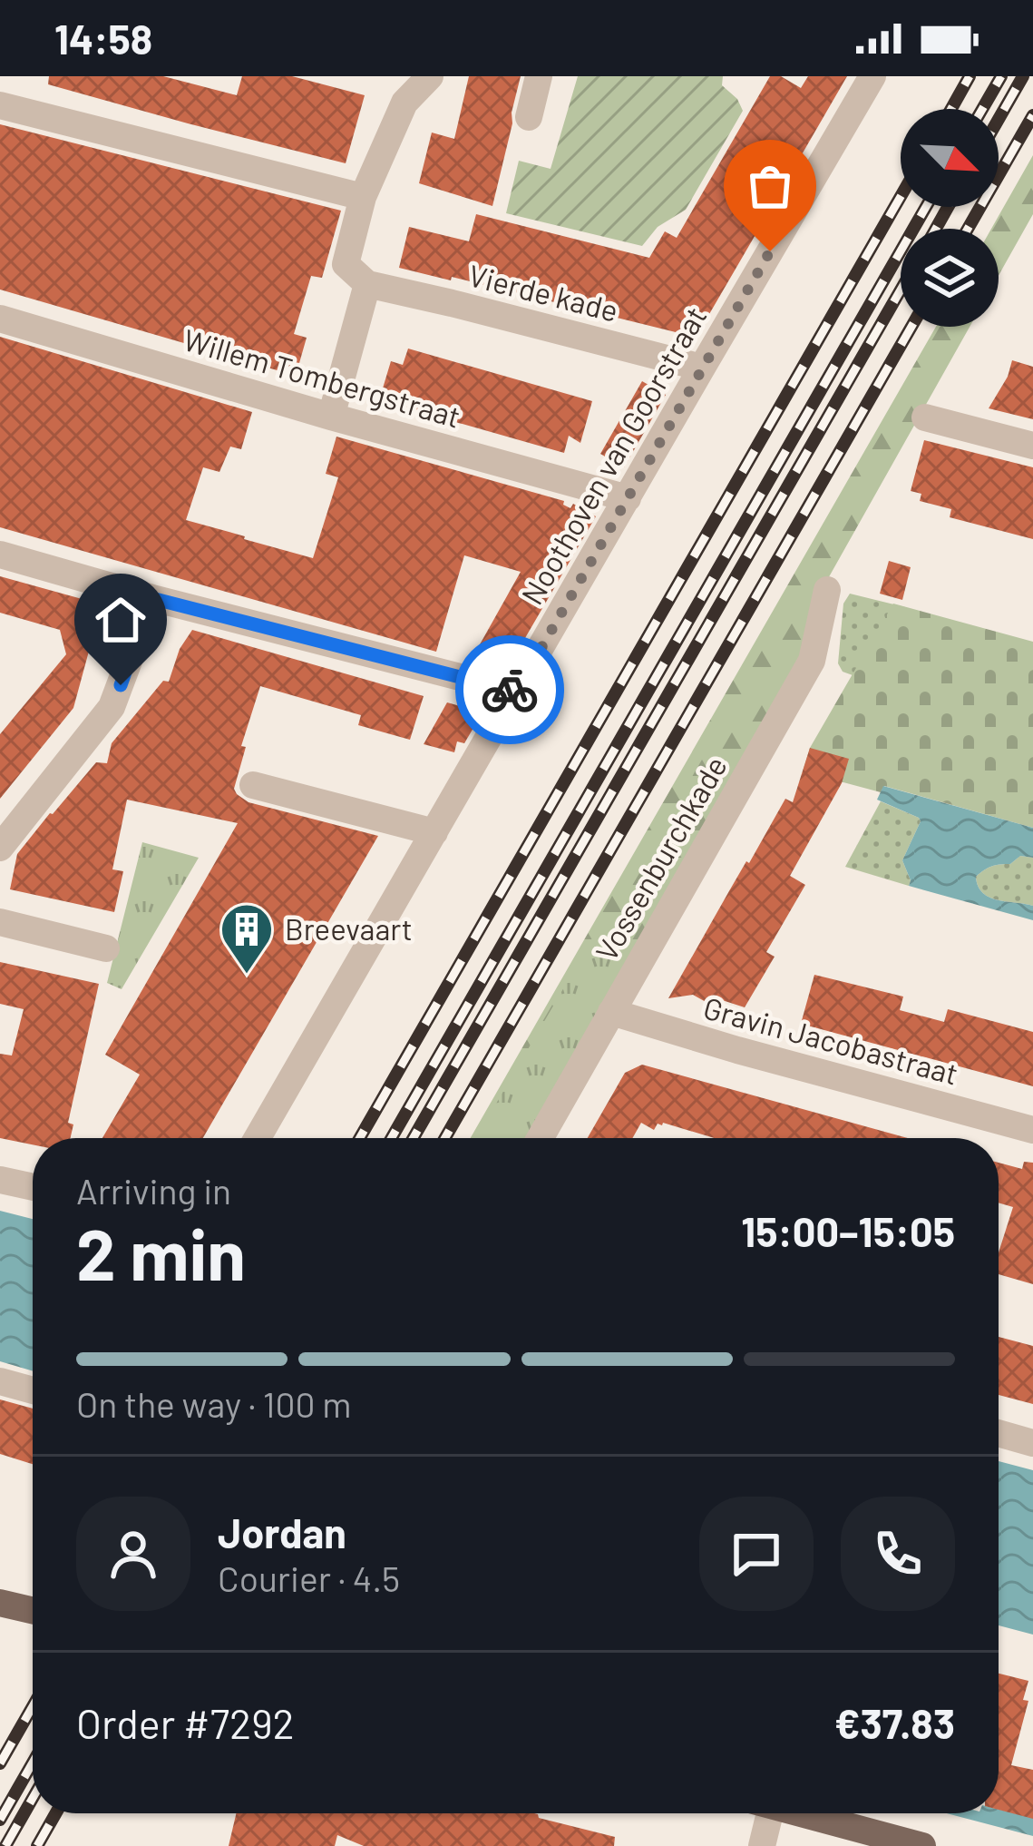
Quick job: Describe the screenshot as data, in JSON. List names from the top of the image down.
{
  "streets": {
    "street": [
      "Vierde kade",
      "Willem Tombergstraat",
      "Noothoven van Goorstraat",
      "Vossenburchkade",
      "Gravin Jacobastraat"
    ]
  },
  "crossings": [
    ["Vierde kade", "Noothoven van Goorstraat"],
    ["Willem Tombergstraat", "Noothoven van Goorstraat"],
    ["Vossenburchkade", "Gravin Jacobastraat"]
  ],
  "places": {
    "building": ["Breevaart"]
  },
  "north": "bottom right",
  "page": {
    "status": "14:58",
    "heading": ["2 min", "Arriving in", "15:00–15:05"],
    "panel": [
      "Jordan",
      "Courier · 4.5",
      "Order #7292",
      "€37.83"
    ],
    "bar": "On the way · 100 m"
  }
}
